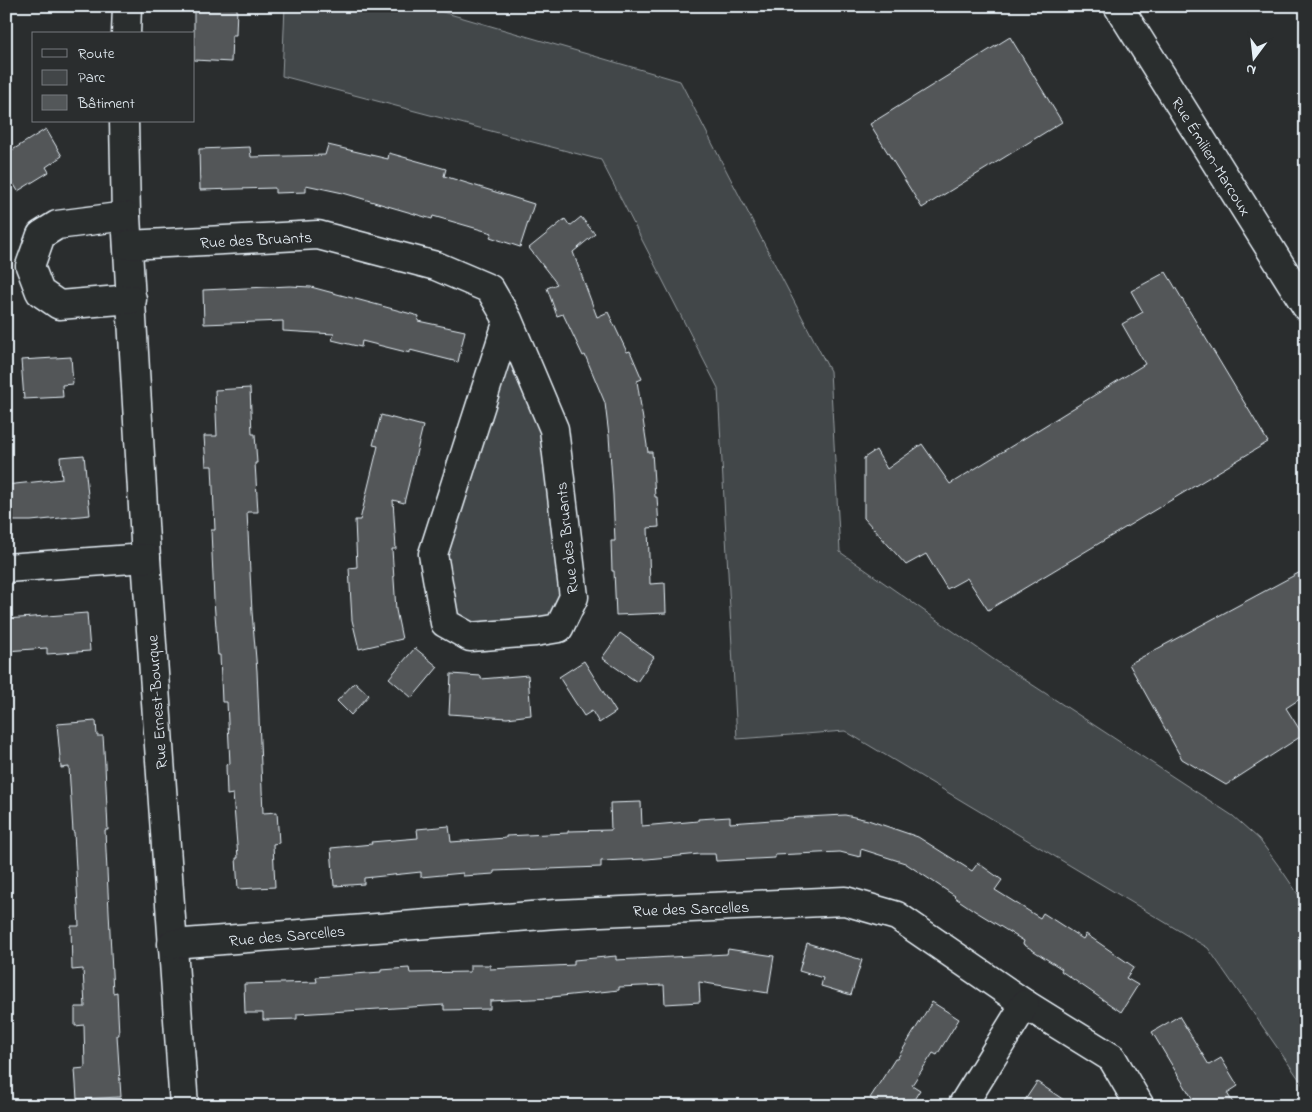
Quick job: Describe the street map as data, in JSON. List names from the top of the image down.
{
  "streets": {
    "street": [
      "Rue Émilien-Marcoux",
      "Rue des Bruants",
      "Rue Ernest-Bourque",
      "Rue des Sarcelles"
    ]
  },
  "crossings": [
    ["Rue des Bruants", "Rue Ernest-Bourque"],
    ["Rue Ernest-Bourque", "Rue des Sarcelles"]
  ],
  "legend": ["Route", "Parc", "Bâtiment"],
  "north": "bottom"
}
